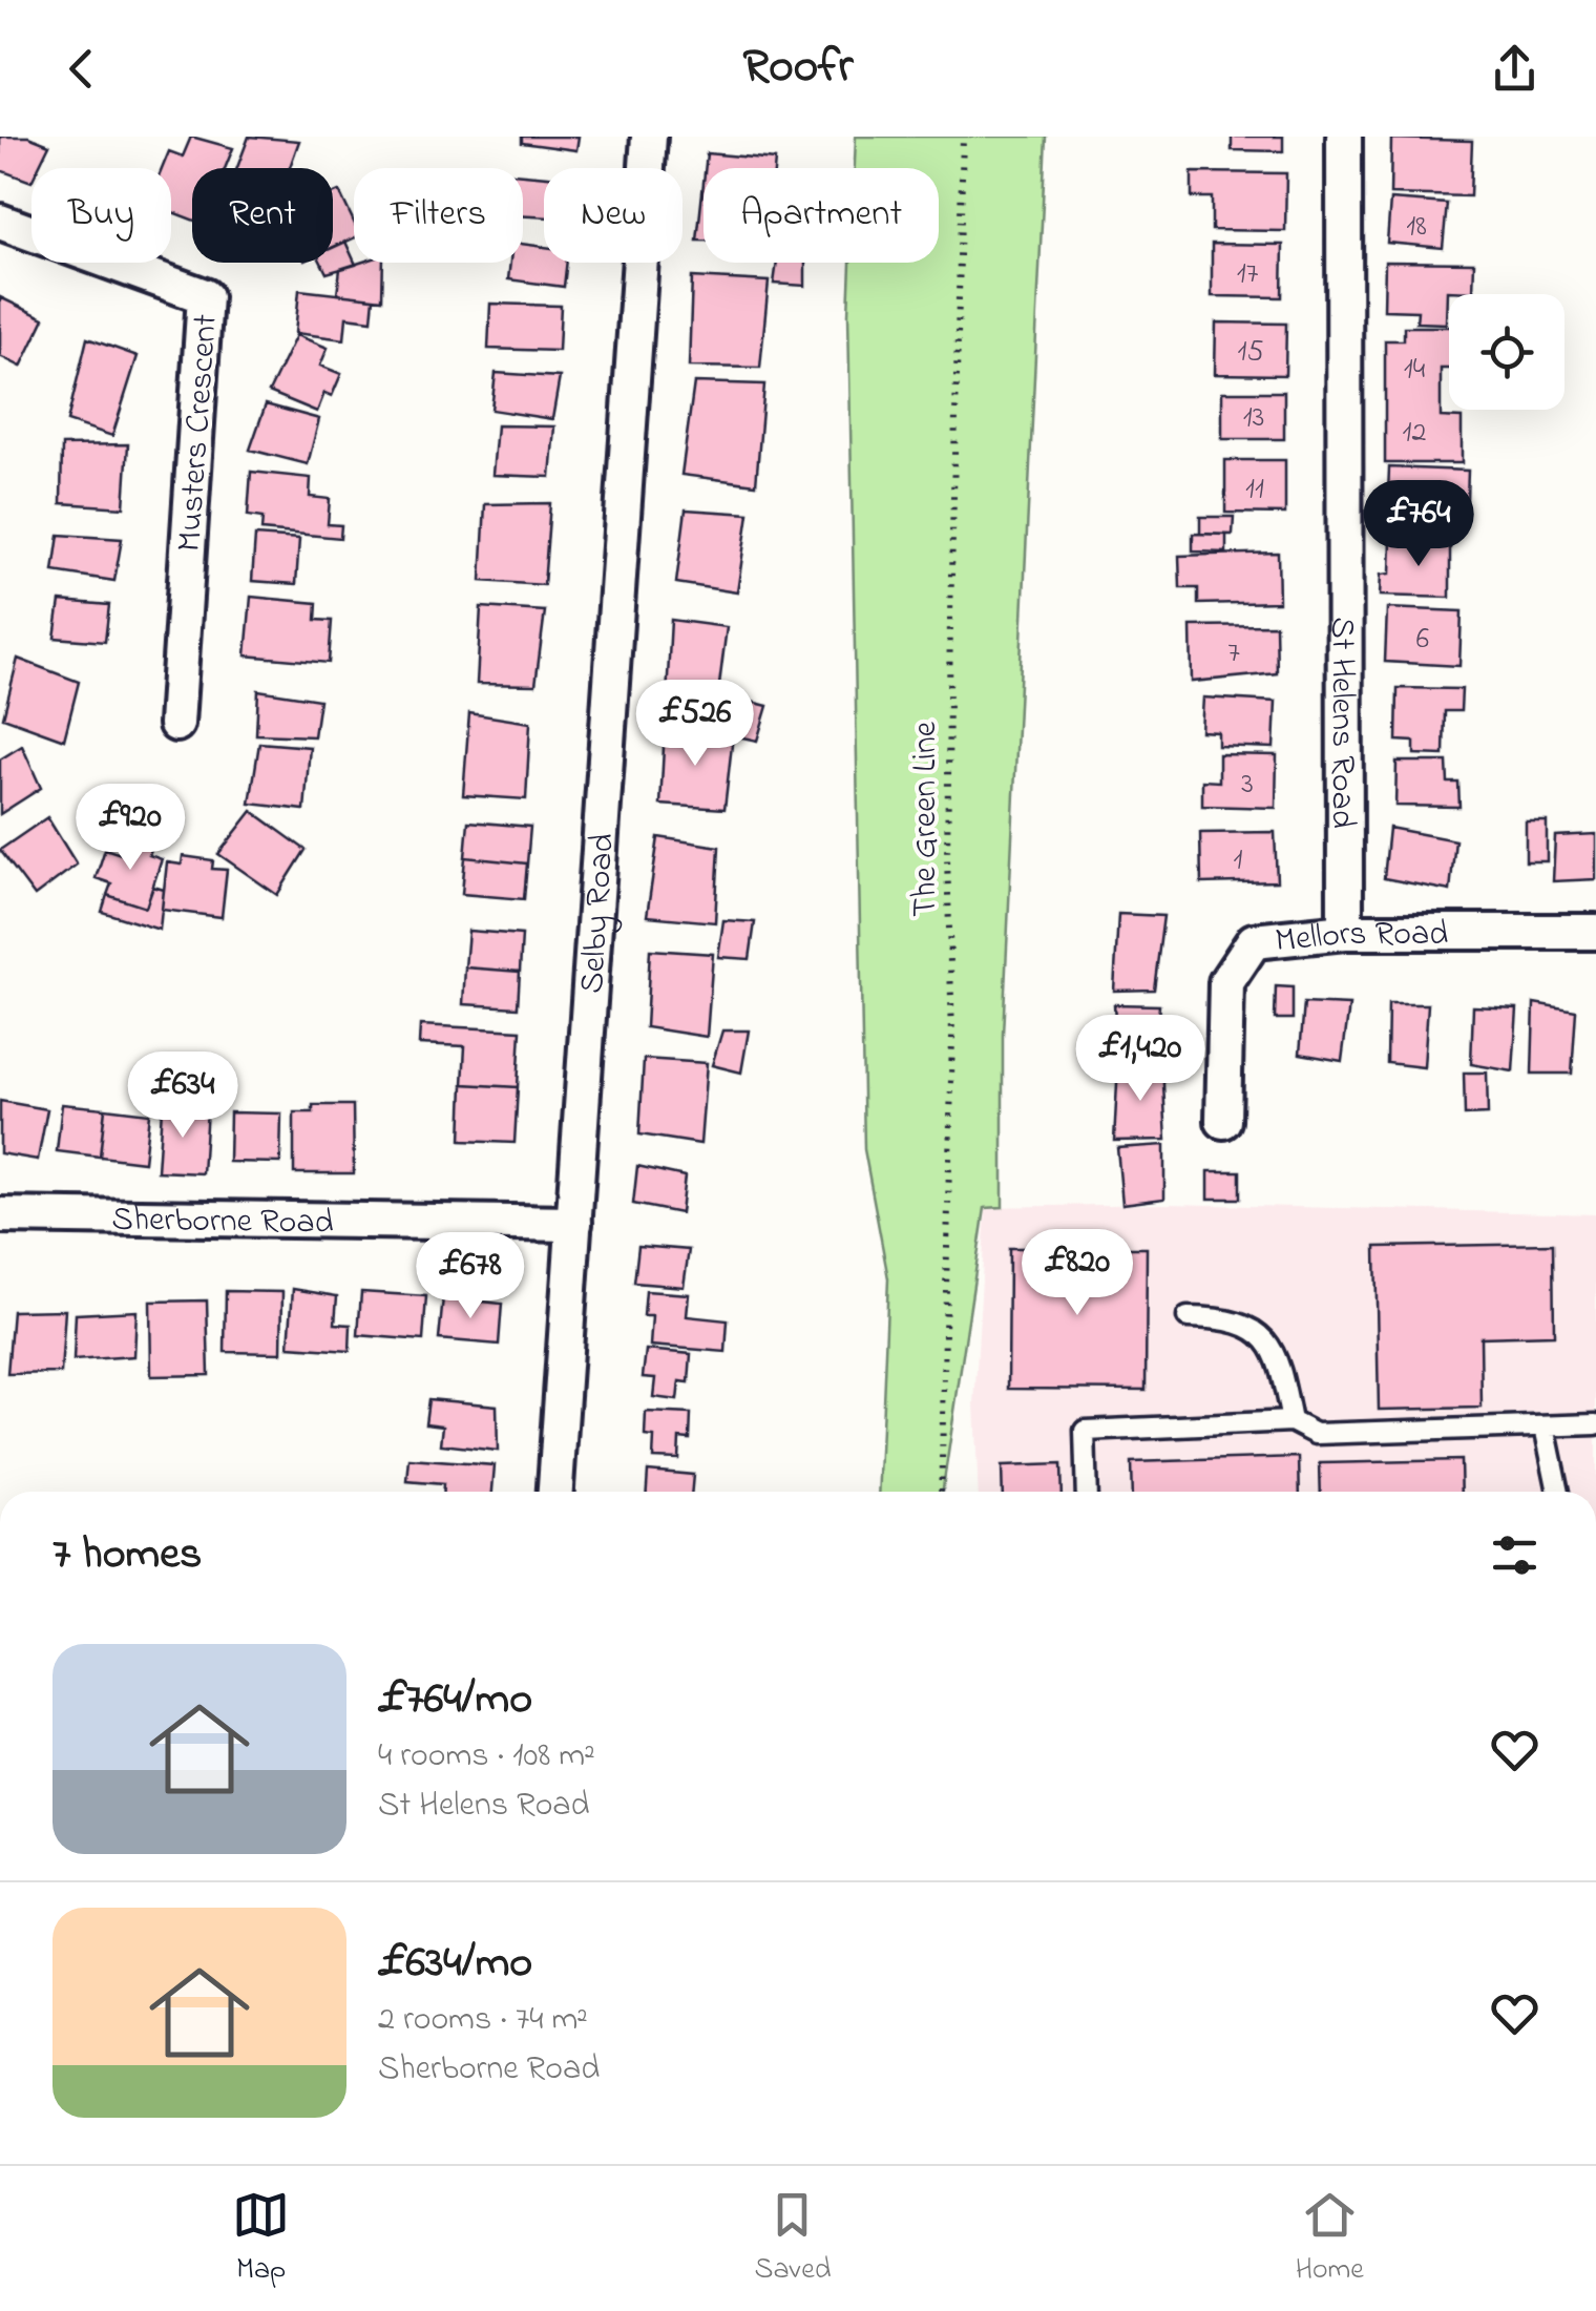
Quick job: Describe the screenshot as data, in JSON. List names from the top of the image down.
{
  "streets": {
    "street": [
      "Musters Crescent",
      "St Helens Road",
      "Selby Road",
      "Mellors Road",
      "Sherborne Road"
    ],
    "path": ["The Green Line"]
  },
  "crossings": [
    ["St Helens Road", "Mellors Road"],
    ["Selby Road", "Sherborne Road"]
  ],
  "house_numbers": [
    "18",
    "17",
    "15",
    "14",
    "13",
    "12",
    "11",
    "6",
    "7",
    "3",
    "1"
  ],
  "page": {
    "header": "Roofr",
    "chip": [
      "Buy",
      "Rent",
      "Filters",
      "New",
      "Apartment"
    ],
    "price": [
      "£764",
      "£526",
      "£920",
      "£1,420",
      "£634",
      "£820",
      "£678"
    ],
    "heading": "7 homes",
    "list": [
      {
        "name": "£764/mo",
        "note": "4 rooms · 108 m² · St Helens Road"
      },
      {
        "name": "£634/mo",
        "note": "2 rooms · 74 m² · Sherborne Road"
      }
    ],
    "tabs": ["Map", "Saved", "Home"]
  }
}
